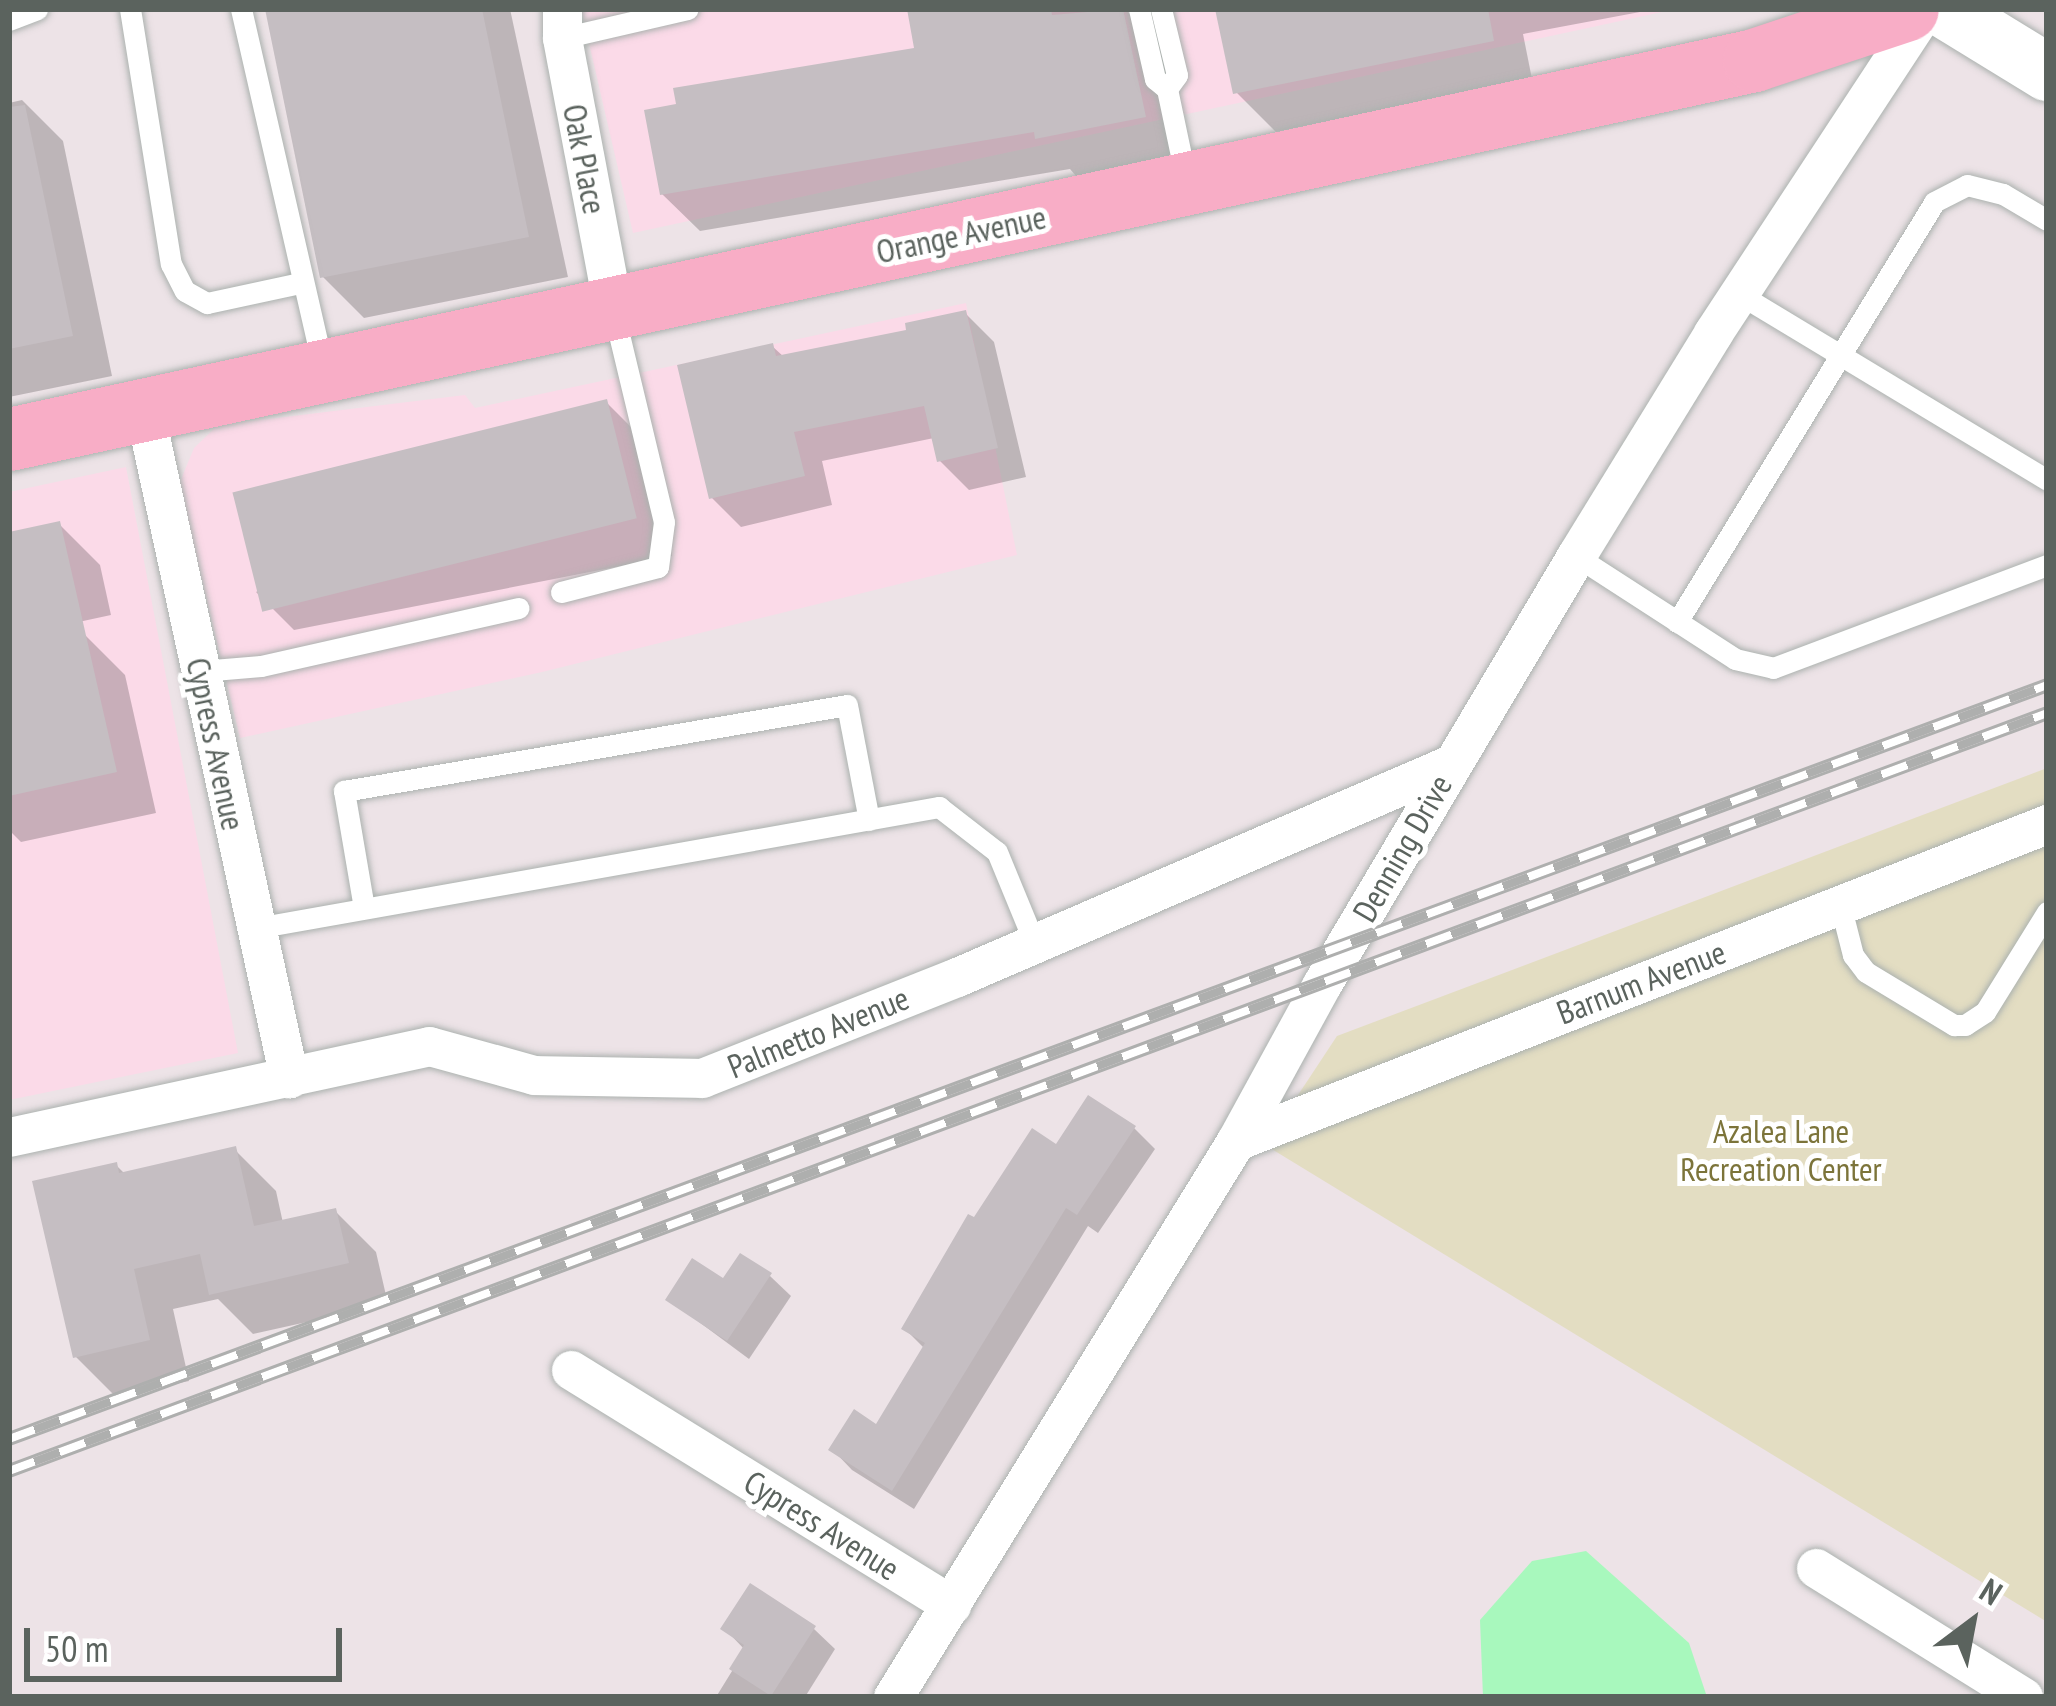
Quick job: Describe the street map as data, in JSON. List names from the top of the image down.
{
  "streets": {
    "main road": ["Orange Avenue"],
    "street": [
      "Oak Place",
      "Cypress Avenue",
      "Denning Drive",
      "Barnum Avenue",
      "Palmetto Avenue"
    ]
  },
  "crossings": [
    ["Oak Place", "Orange Avenue"],
    ["Orange Avenue", "Cypress Avenue"],
    ["Cypress Avenue", "Denning Drive"],
    ["Cypress Avenue", "Palmetto Avenue"],
    ["Denning Drive", "Barnum Avenue"],
    ["Denning Drive", "Palmetto Avenue"]
  ],
  "parks": ["Azalea Lane Recreation Center"],
  "scale_bar": "50 m",
  "north": "top right"
}
